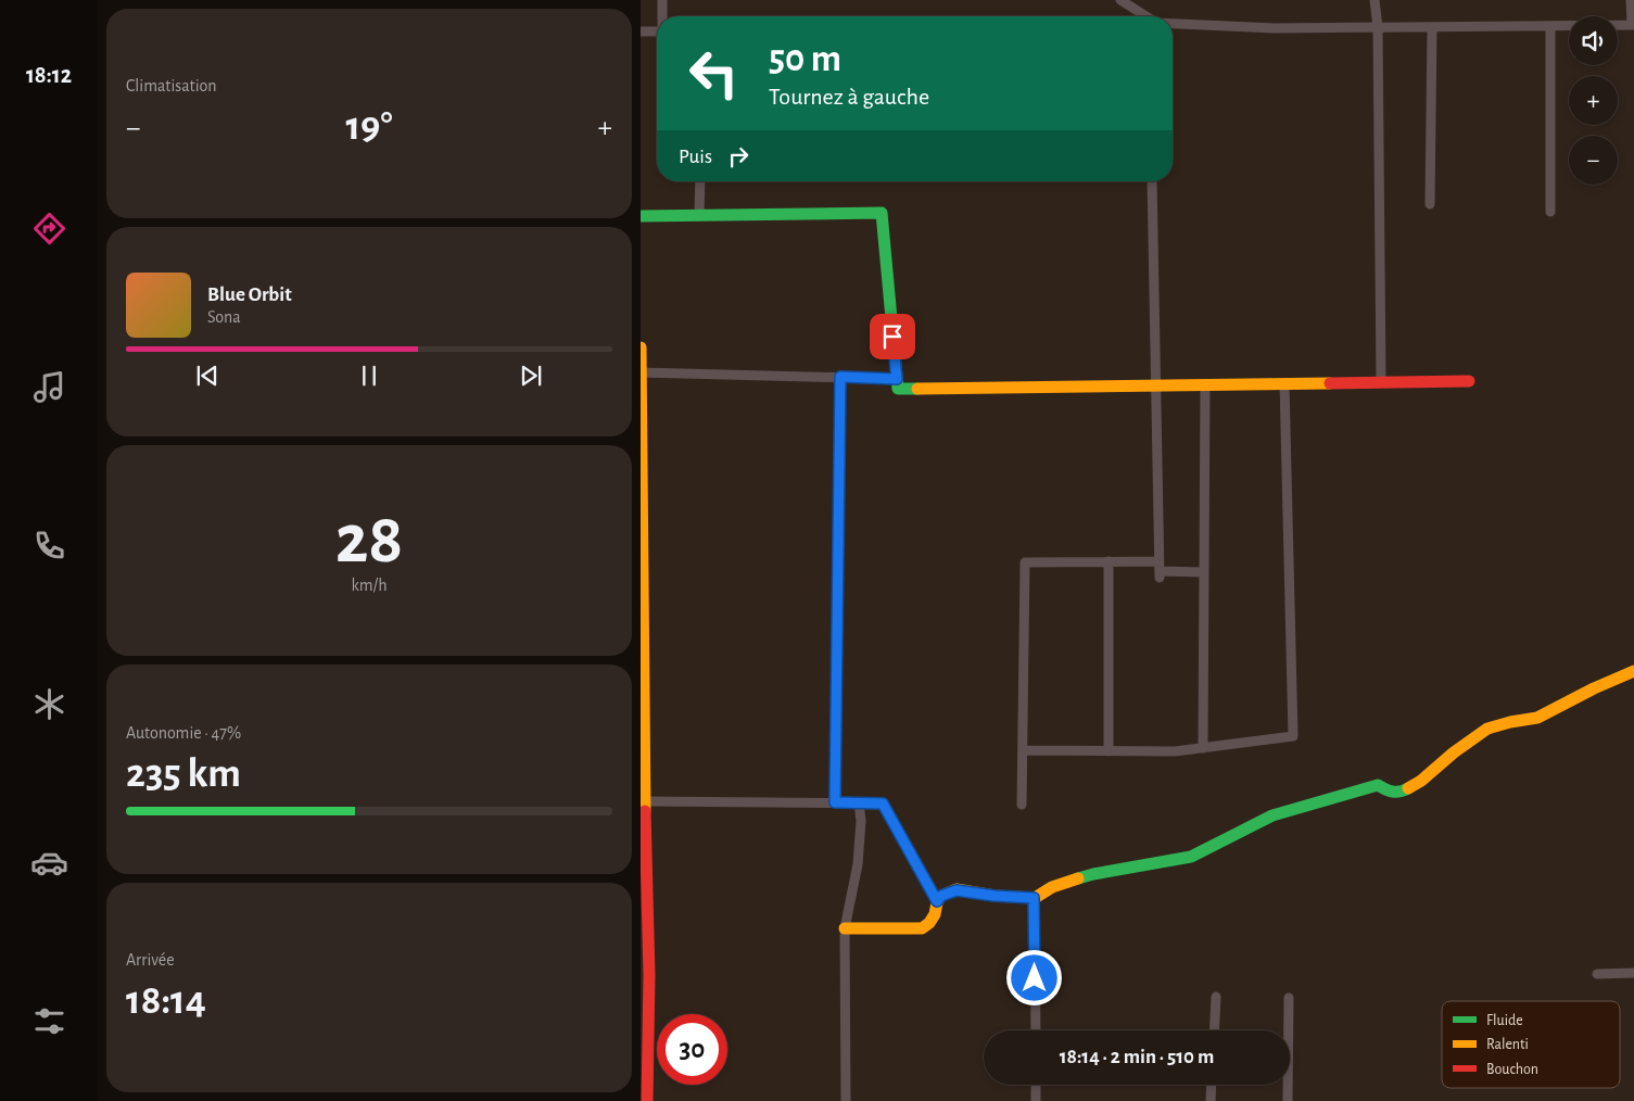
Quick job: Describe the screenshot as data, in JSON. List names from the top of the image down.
{
  "legend": ["Fluide", "Ralenti", "Bouchon"],
  "page": {
    "tabs": "18:12",
    "tile": [
      "Climatisation",
      ["28", "km/h"],
      ["Autonomie · 47%", "235 km"],
      ["Arrivée", "18:14"]
    ],
    "map_buttons": ["+", "−"],
    "turn": ["50 m", "Tournez à gauche"],
    "heat": ["−", "19°", "+"],
    "then": "Puis",
    "song": ["Blue Orbit", "Sona"],
    "limit": "30",
    "trip": "18:14 · 2 min · 510 m"
  }
}
